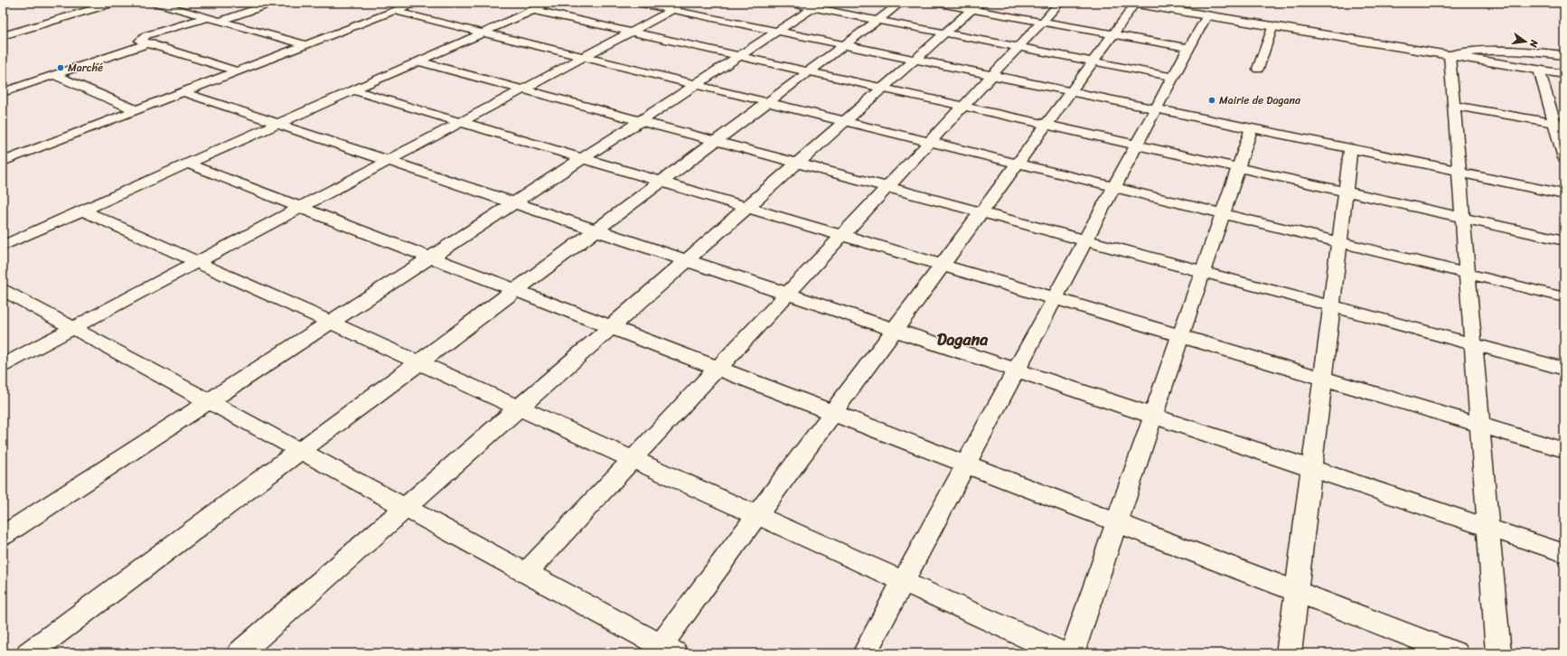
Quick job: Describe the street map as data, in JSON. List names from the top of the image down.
{
  "districts": ["Dagana"],
  "places": ["Marché", "Mairie de Dagana"],
  "north": "right"
}
